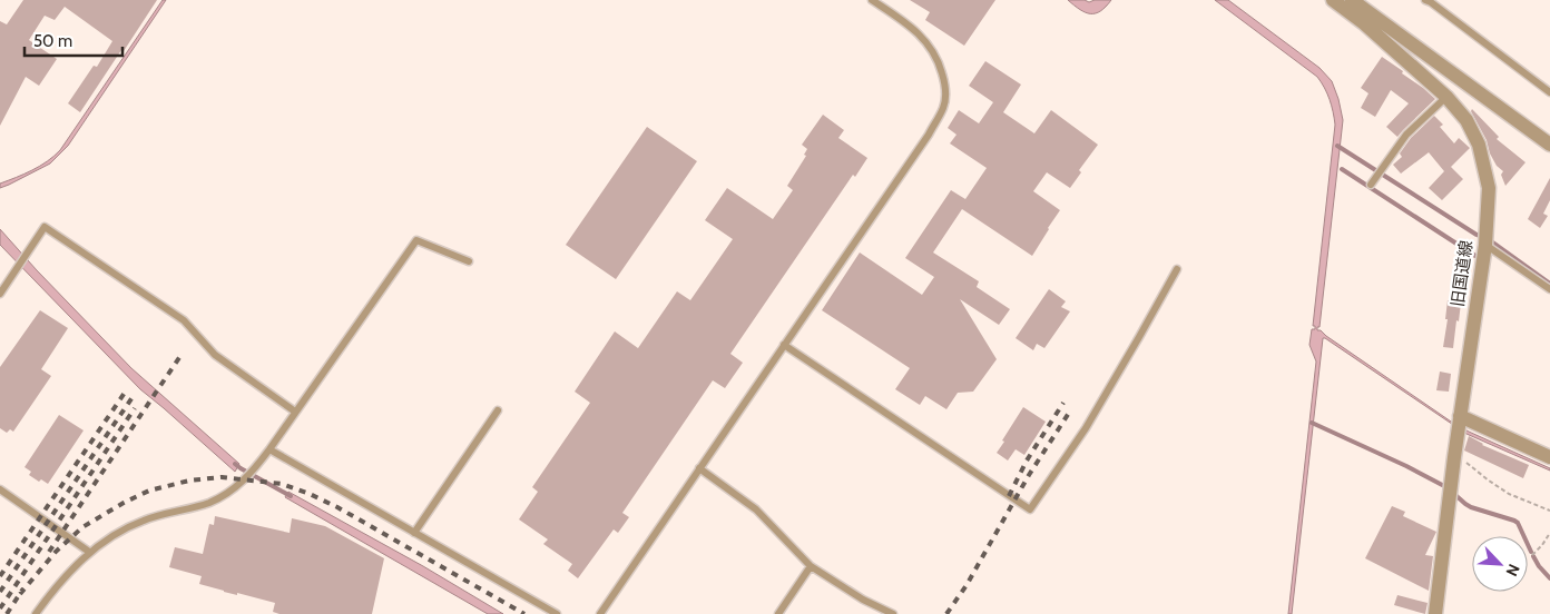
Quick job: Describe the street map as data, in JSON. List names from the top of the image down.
{
  "streets": {
    "street": ["旧国道線"]
  },
  "scale_bar": "50 m",
  "north": "bottom right"
}
